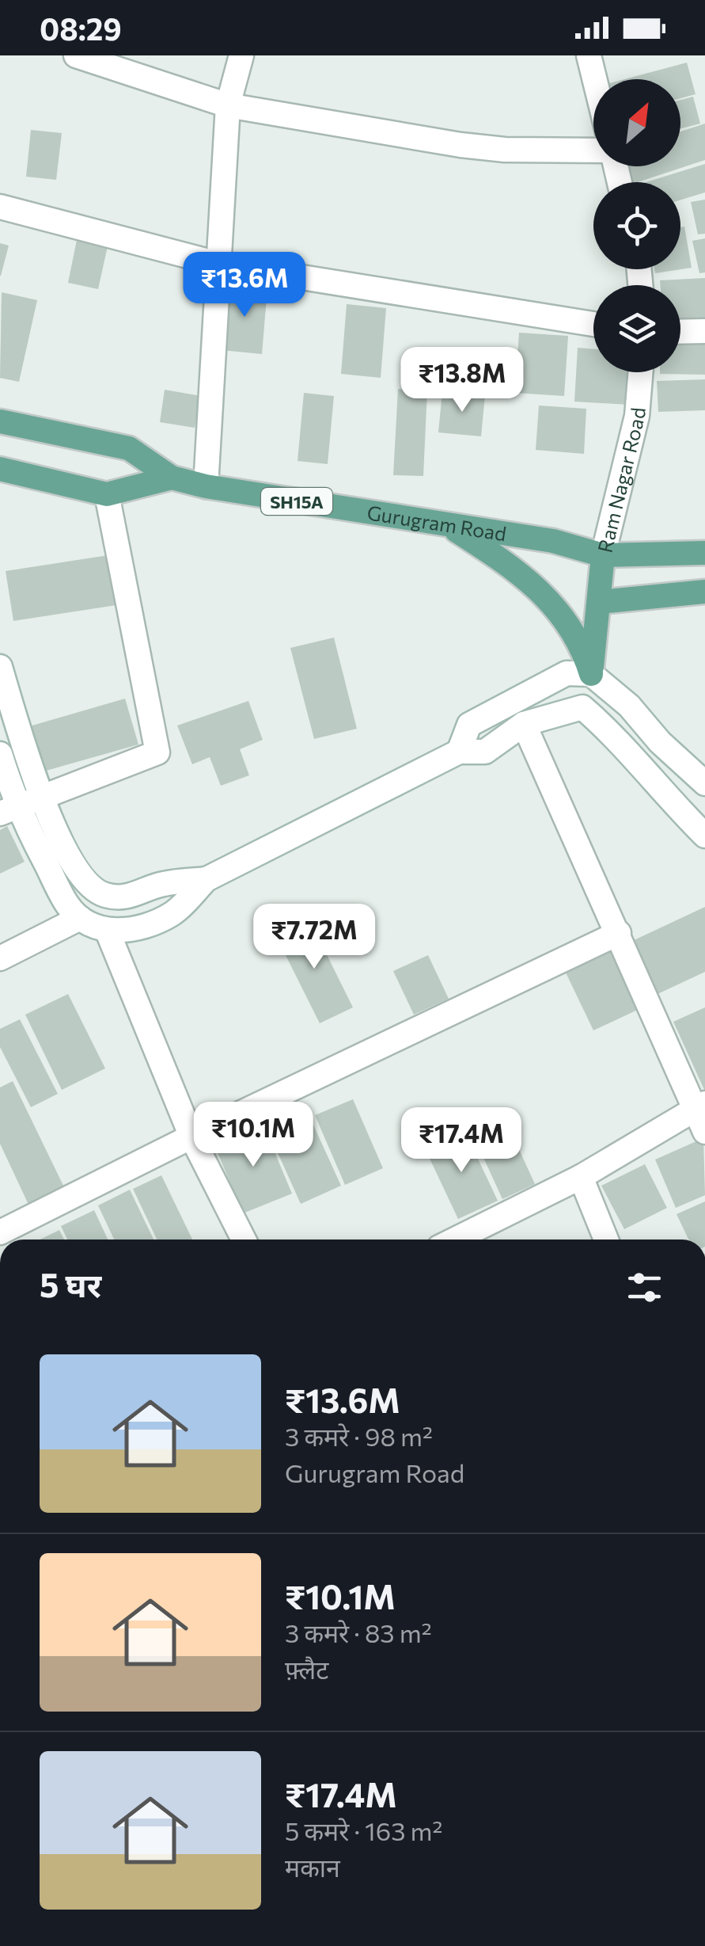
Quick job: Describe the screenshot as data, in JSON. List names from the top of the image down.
{
  "streets": {
    "main road": ["Ram Nagar Road", "SH15A", "Gurugram Road"]
  },
  "crossings": [
    ["Ram Nagar Road", "Gurugram Road"]
  ],
  "north": "top right",
  "page": {
    "status": "08:29",
    "price": [
      "₹13.6M",
      "₹13.8M",
      "₹7.72M",
      "₹10.1M",
      "₹17.4M"
    ],
    "heading": "5 घर",
    "list": [
      {
        "name": "₹13.6M",
        "note": "3 कमरे · 98 m² · Gurugram Road"
      },
      {
        "name": "₹10.1M",
        "note": "3 कमरे · 83 m² · फ़्लैट"
      },
      {
        "name": "₹17.4M",
        "note": "5 कमरे · 163 m² · मकान"
      }
    ]
  }
}
